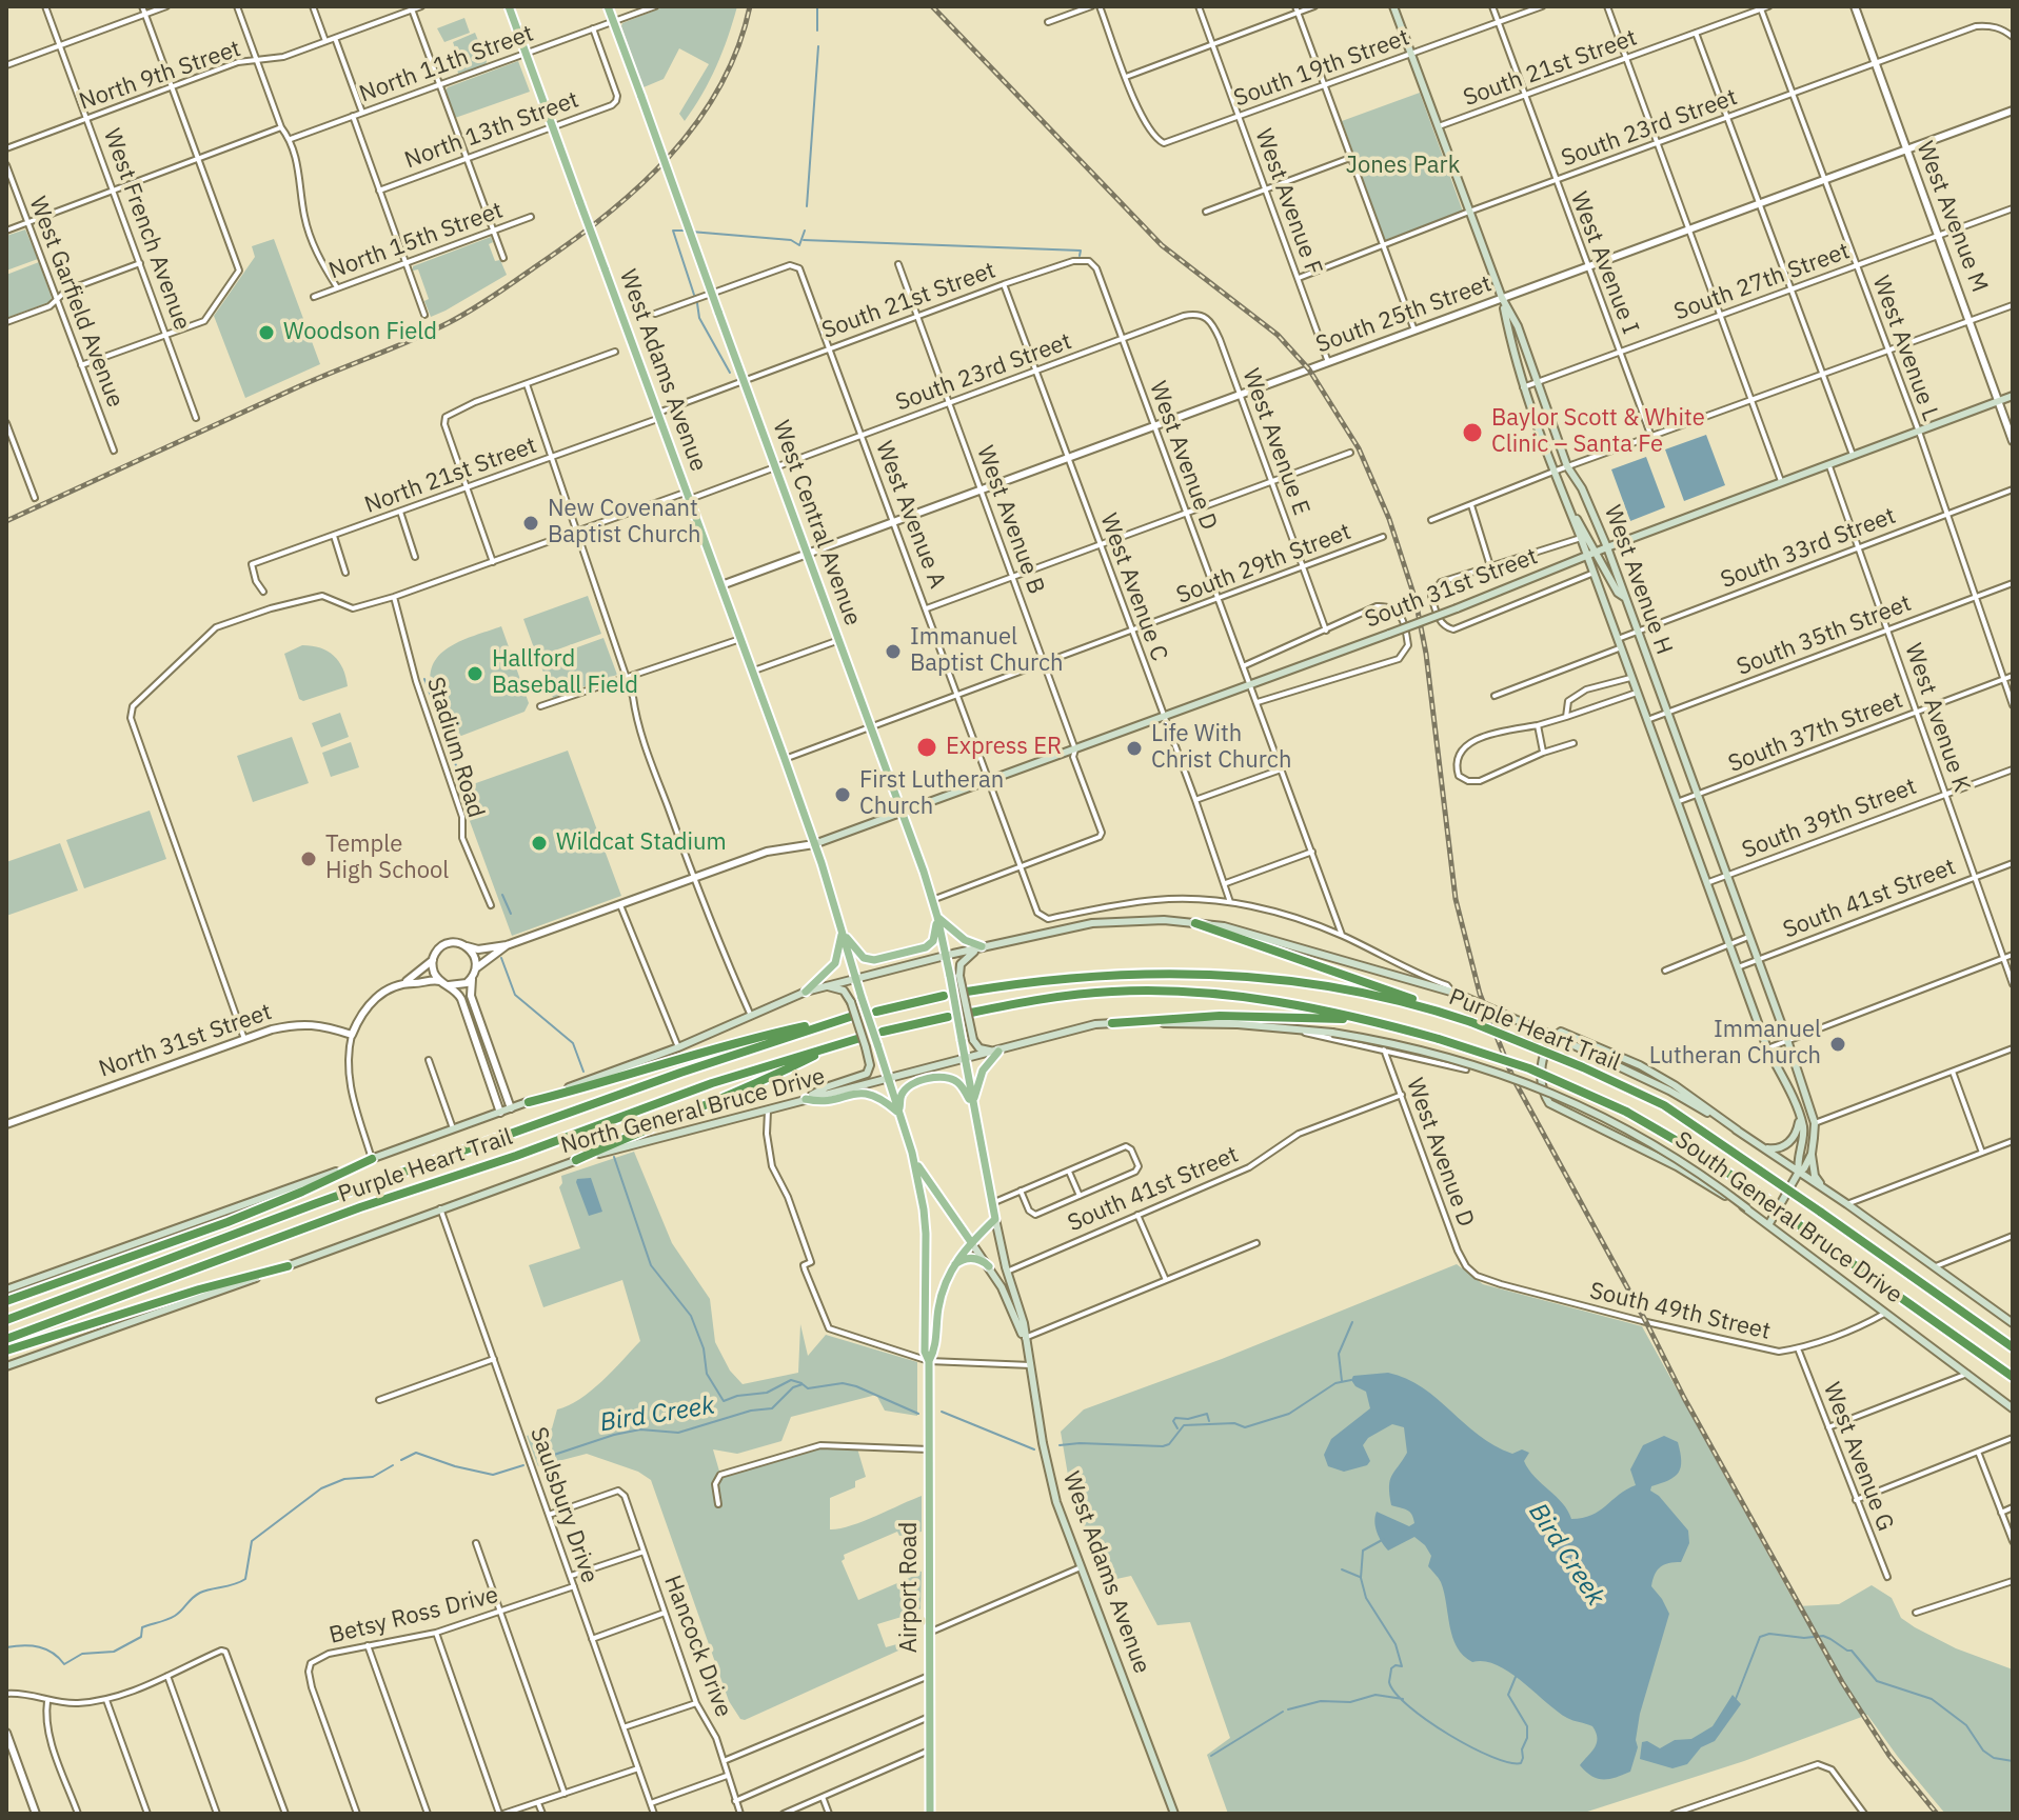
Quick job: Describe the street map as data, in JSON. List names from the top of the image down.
{
  "streets": {
    "highway": ["Purple Heart Trail"],
    "main road": [
      "West Adams Avenue",
      "West Central Avenue",
      "West Avenue H",
      "South 31st Street",
      "North General Bruce Drive",
      "South General Bruce Drive",
      "Airport Road"
    ],
    "street": [
      "North 11th Street",
      "South 19th Street",
      "South 21st Street",
      "North 9th Street",
      "South 23rd Street",
      "North 13th Street",
      "West Avenue F",
      "West Avenue M",
      "West French Avenue",
      "North 15th Street",
      "West Avenue I",
      "South 27th Street",
      "West Garfield Avenue",
      "South 25th Street",
      "West Avenue L",
      "West Avenue E",
      "West Avenue D",
      "North 21st Street",
      "West Avenue A",
      "West Avenue B",
      "South 33rd Street",
      "South 29th Street",
      "West Avenue C",
      "South 35th Street",
      "West Avenue K",
      "South 37th Street",
      "Stadium Road",
      "South 39th Street",
      "South 41st Street",
      "North 31st Street",
      "South 49th Street",
      "West Avenue G",
      "Saulsbury Drive",
      "Betsy Ross Drive",
      "Hancock Drive"
    ]
  },
  "crossings": [
    ["North 11th Street", "North 13th Street"],
    ["North 11th Street", "West Adams Avenue"],
    ["North 11th Street", "West Central Avenue"],
    ["South 19th Street", "West Avenue F"],
    ["South 19th Street", "West Avenue I"],
    ["South 19th Street", "West Avenue H"],
    ["South 21st Street", "West Avenue I"],
    ["South 21st Street", "West Avenue L"],
    ["South 21st Street", "West Avenue D"],
    ["South 21st Street", "North 21st Street"],
    ["South 21st Street", "West Avenue A"],
    ["South 21st Street", "West Avenue B"],
    ["South 21st Street", "West Central Avenue"],
    ["South 21st Street", "West Avenue H"],
    ["South 21st Street", "West Avenue C"],
    ["North 9th Street", "West French Avenue"],
    ["South 23rd Street", "West Avenue F"],
    ["South 23rd Street", "West Avenue M"],
    ["South 23rd Street", "West Avenue I"],
    ["South 23rd Street", "West Avenue L"],
    ["South 23rd Street", "West Adams Avenue"],
    ["South 23rd Street", "West Avenue E"],
    ["South 23rd Street", "West Avenue D"],
    ["South 23rd Street", "West Avenue A"],
    ["South 23rd Street", "West Avenue B"],
    ["South 23rd Street", "West Central Avenue"],
    ["South 23rd Street", "West Avenue H"],
    ["South 23rd Street", "West Avenue C"],
    ["South 23rd Street", "Stadium Road"],
    ["South 23rd Street", "North 31st Street"],
    ["North 13th Street", "West Adams Avenue"],
    ["West Avenue F", "South 25th Street"],
    ["West Avenue M", "South 27th Street"],
    ["West Avenue M", "South 25th Street"],
    ["West Avenue M", "South 31st Street"],
    ["West Avenue I", "South 27th Street"],
    ["West Avenue I", "South 25th Street"],
    ["South 27th Street", "West Avenue L"],
    ["South 27th Street", "West Avenue H"],
    ["South 25th Street", "West Avenue L"],
    ["South 25th Street", "West Adams Avenue"],
    ["South 25th Street", "West Avenue E"],
    ["South 25th Street", "West Avenue D"],
    ["South 25th Street", "West Avenue A"],
    ["South 25th Street", "West Avenue B"],
    ["South 25th Street", "West Central Avenue"],
    ["South 25th Street", "West Avenue H"],
    ["South 25th Street", "West Avenue C"],
    ["West Avenue L", "South 33rd Street"],
    ["West Avenue L", "South 31st Street"],
    ["West Avenue L", "South 35th Street"],
    ["West Avenue L", "South 37th Street"],
    ["West Adams Avenue", "North 21st Street"],
    ["West Adams Avenue", "West Central Avenue"],
    ["West Adams Avenue", "South 29th Street"],
    ["West Adams Avenue", "South 41st Street"],
    ["West Adams Avenue", "North General Bruce Drive"],
    ["West Adams Avenue", "South General Bruce Drive"],
    ["West Adams Avenue", "Airport Road"],
    ["West Avenue E", "South 29th Street"],
    ["West Avenue D", "South 29th Street"],
    ["West Avenue D", "South 31st Street"],
    ["West Avenue D", "South 41st Street"],
    ["West Avenue D", "South General Bruce Drive"],
    ["West Avenue D", "South 49th Street"],
    ["North 21st Street", "West Central Avenue"],
    ["West Avenue A", "West Avenue B"],
    ["West Avenue A", "South 29th Street"],
    ["West Avenue A", "South 31st Street"],
    ["West Avenue A", "South General Bruce Drive"],
    ["West Avenue B", "South 29th Street"],
    ["West Avenue B", "South 31st Street"],
    ["West Central Avenue", "South 29th Street"],
    ["West Central Avenue", "South 31st Street"],
    ["West Central Avenue", "North General Bruce Drive"],
    ["West Central Avenue", "South General Bruce Drive"],
    ["South 33rd Street", "West Avenue H"],
    ["South 33rd Street", "West Avenue K"],
    ["South 29th Street", "West Avenue C"],
    ["West Avenue H", "South 31st Street"],
    ["West Avenue H", "South 35th Street"],
    ["West Avenue H", "South 37th Street"],
    ["West Avenue H", "South 39th Street"],
    ["West Avenue H", "South 41st Street"],
    ["West Avenue H", "South General Bruce Drive"],
    ["West Avenue C", "South 31st Street"],
    ["West Avenue C", "South General Bruce Drive"],
    ["South 31st Street", "West Avenue K"],
    ["South 35th Street", "West Avenue K"],
    ["West Avenue K", "South 37th Street"],
    ["West Avenue K", "South 39th Street"],
    ["West Avenue K", "South 41st Street"],
    ["North General Bruce Drive", "South General Bruce Drive"],
    ["North General Bruce Drive", "Saulsbury Drive"],
    ["North General Bruce Drive", "Airport Road"],
    ["South General Bruce Drive", "South 49th Street"],
    ["South General Bruce Drive", "Airport Road"],
    ["South 49th Street", "West Avenue G"],
    ["Saulsbury Drive", "Betsy Ross Drive"],
    ["Saulsbury Drive", "Hancock Drive"]
  ],
  "water": ["Bird Creek"],
  "parks": ["Jones Park"],
  "places": [
    "Woodson Field",
    "Baylor Scott & White Clinic – Santa Fe",
    "New Covenant Baptist Church",
    "Immanuel Baptist Church",
    "Hallford Baseball Field",
    "Express ER",
    "Life With Christ Church",
    "First Lutheran Church",
    "Wildcat Stadium",
    "Temple High School",
    "Immanuel Lutheran Church"
  ]
}
